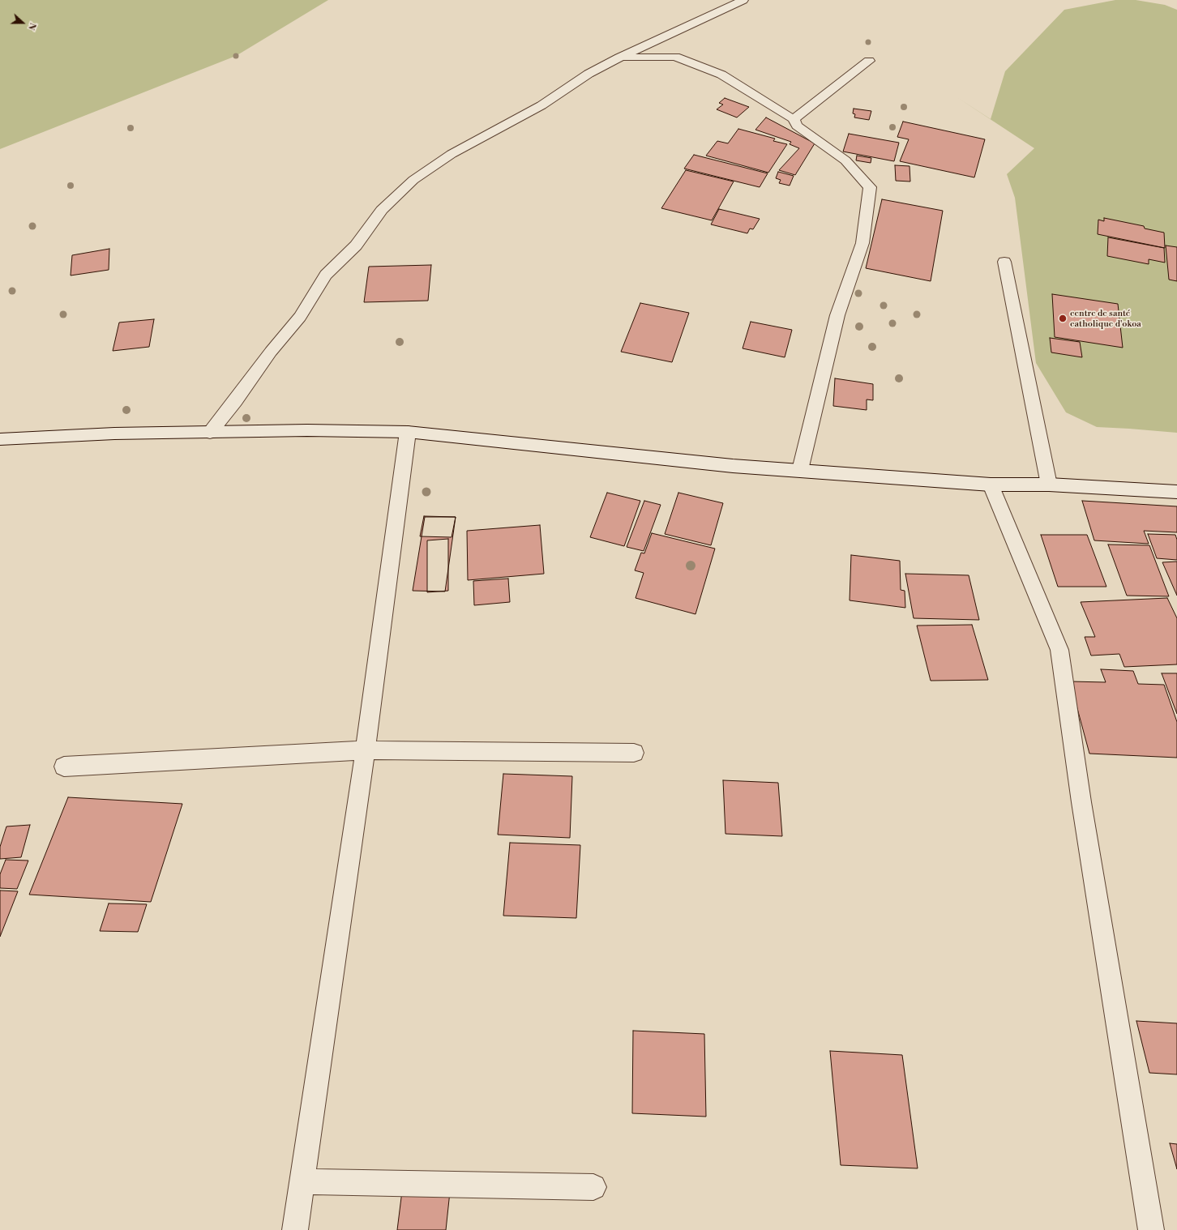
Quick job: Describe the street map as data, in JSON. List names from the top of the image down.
{
  "places": ["centre de santé catholique d'okoa"],
  "north": "right"
}
